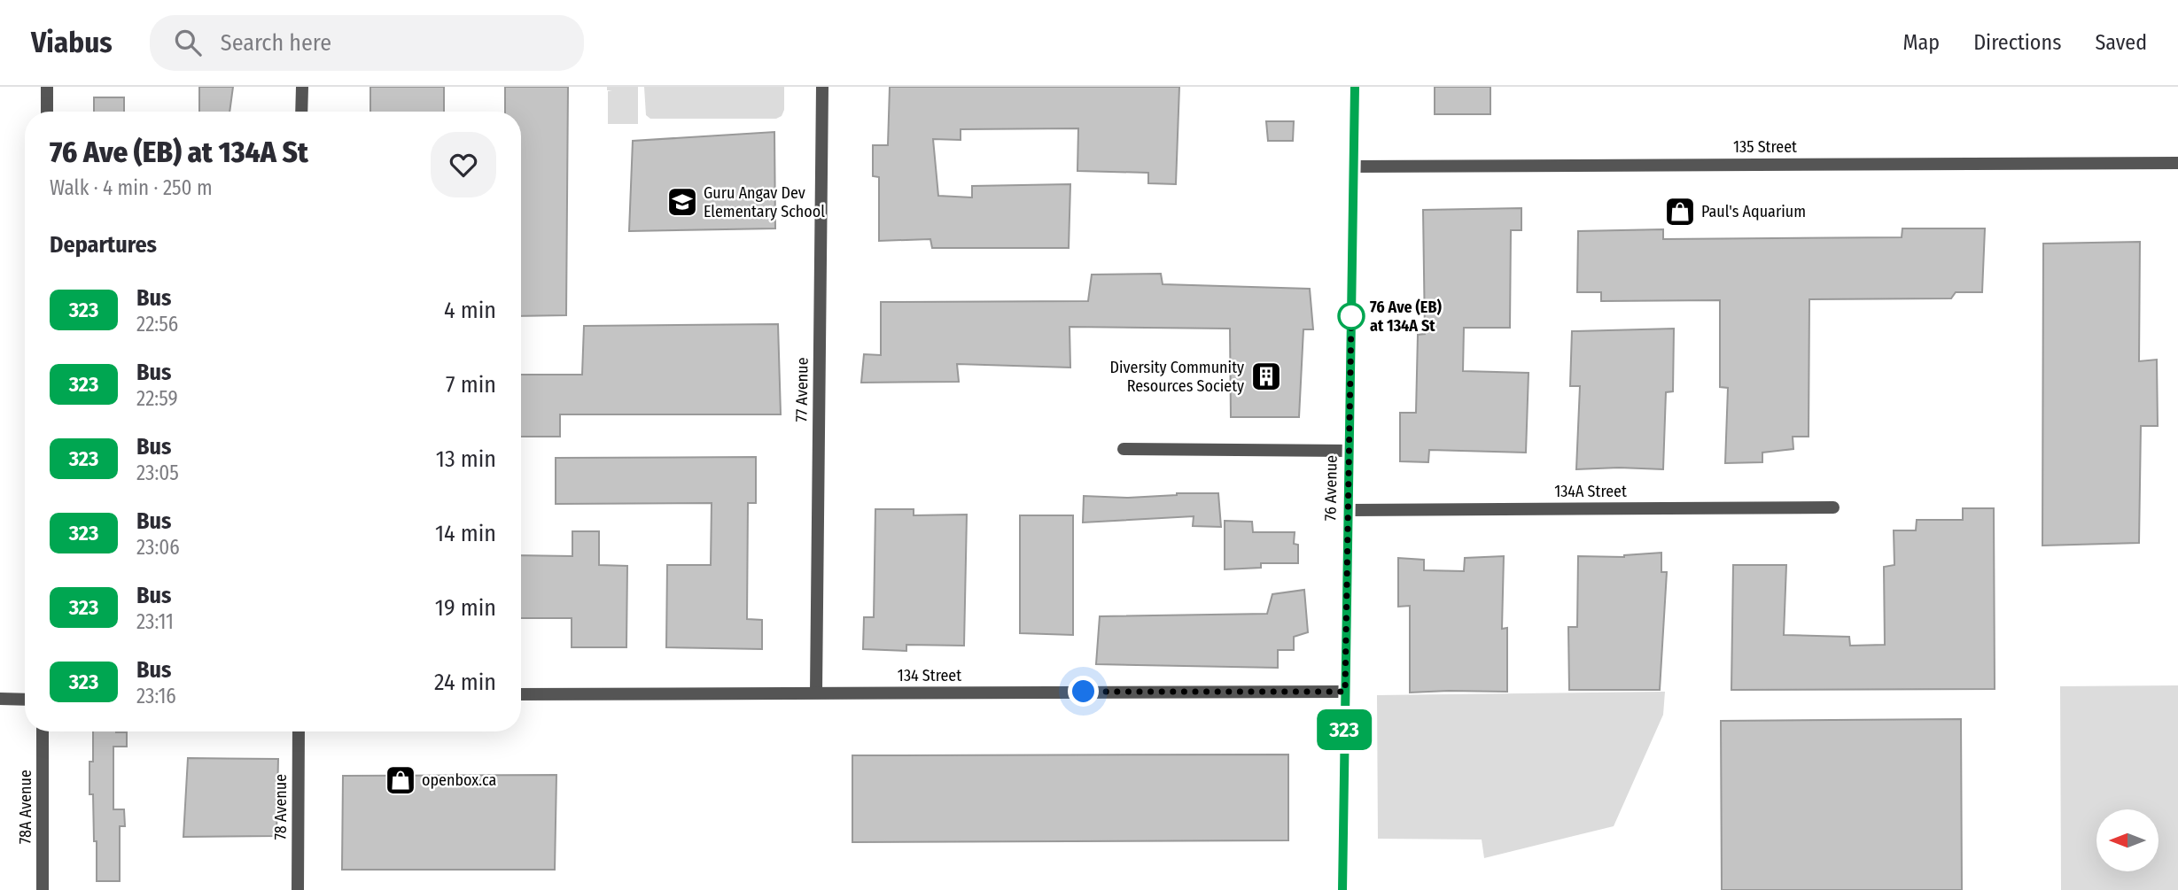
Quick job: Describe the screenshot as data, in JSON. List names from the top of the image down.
{
  "streets": {
    "main road": ["76 Avenue"],
    "street": [
      "135 Street",
      "77 Avenue",
      "134A Street",
      "134 Street",
      "78A Avenue",
      "78 Avenue"
    ]
  },
  "crossings": [
    ["135 Street", "76 Avenue"],
    ["77 Avenue", "134 Street"],
    ["76 Avenue", "134A Street"],
    ["76 Avenue", "134 Street"]
  ],
  "places": {
    "school or university": ["Guru Angav Dev Elementary School"],
    "shop": ["Paul's Aquarium", "openbox.ca"],
    "other": ["76 Ave (EB) at 134A St"],
    "building": ["Diversity Community Resources Society"]
  },
  "lines": ["bus line 323"],
  "north": "left",
  "page": {
    "header": "Viabus",
    "search": "Search here",
    "nav": ["Map", "Directions", "Saved"],
    "on_map": "323",
    "heading": [
      ["76 Ave (EB) at 134A St", "Walk · 4 min · 250 m"],
      "Departures"
    ],
    "list": [
      {
        "mark": "323",
        "name": "Bus",
        "note": "22:56",
        "value": "4 min"
      },
      {
        "mark": "323",
        "name": "Bus",
        "note": "22:59",
        "value": "7 min"
      },
      {
        "mark": "323",
        "name": "Bus",
        "note": "23:05",
        "value": "13 min"
      },
      {
        "mark": "323",
        "name": "Bus",
        "note": "23:06",
        "value": "14 min"
      },
      {
        "mark": "323",
        "name": "Bus",
        "note": "23:11",
        "value": "19 min"
      },
      {
        "mark": "323",
        "name": "Bus",
        "note": "23:16",
        "value": "24 min"
      }
    ]
  }
}
